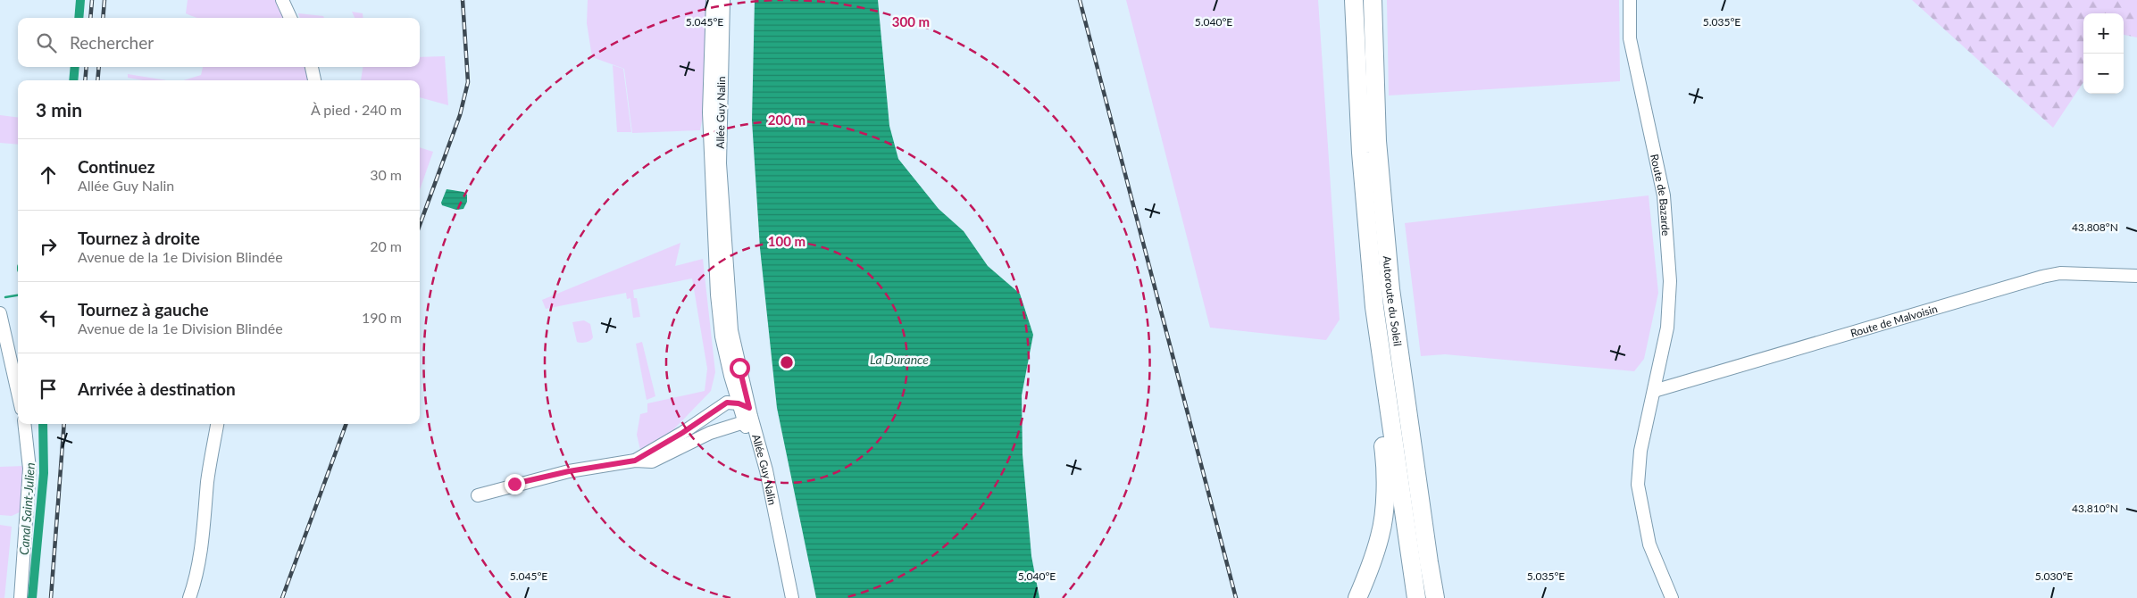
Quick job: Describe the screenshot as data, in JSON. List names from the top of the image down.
{
  "streets": {
    "highway": ["Autoroute du Soleil"],
    "street": ["Allée Guy Nalin", "Route de Bazarde", "Route de Malvoisin"]
  },
  "crossings": [
    ["Route de Bazarde", "Route de Malvoisin"]
  ],
  "water": ["La Durance", "Canal Saint-Julien"],
  "page": {
    "map_buttons": ["+", "−"],
    "search": "Rechercher",
    "heading": ["3 min", "À pied · 240 m"],
    "list": [
      ["Continuez", "Allée Guy Nalin", "30 m"],
      ["Tournez à droite", "Avenue de la 1e Division Blindée", "20 m"],
      ["Tournez à gauche", "Avenue de la 1e Division Blindée", "190 m"],
      "Arrivée à destination"
    ]
  },
  "coordinates": [
    "5.045°E",
    "5.040°E",
    "5.035°E",
    "43.808°N",
    "43.810°N",
    "5.030°E"
  ],
  "rings": ["300 m", "200 m", "100 m"]
}
